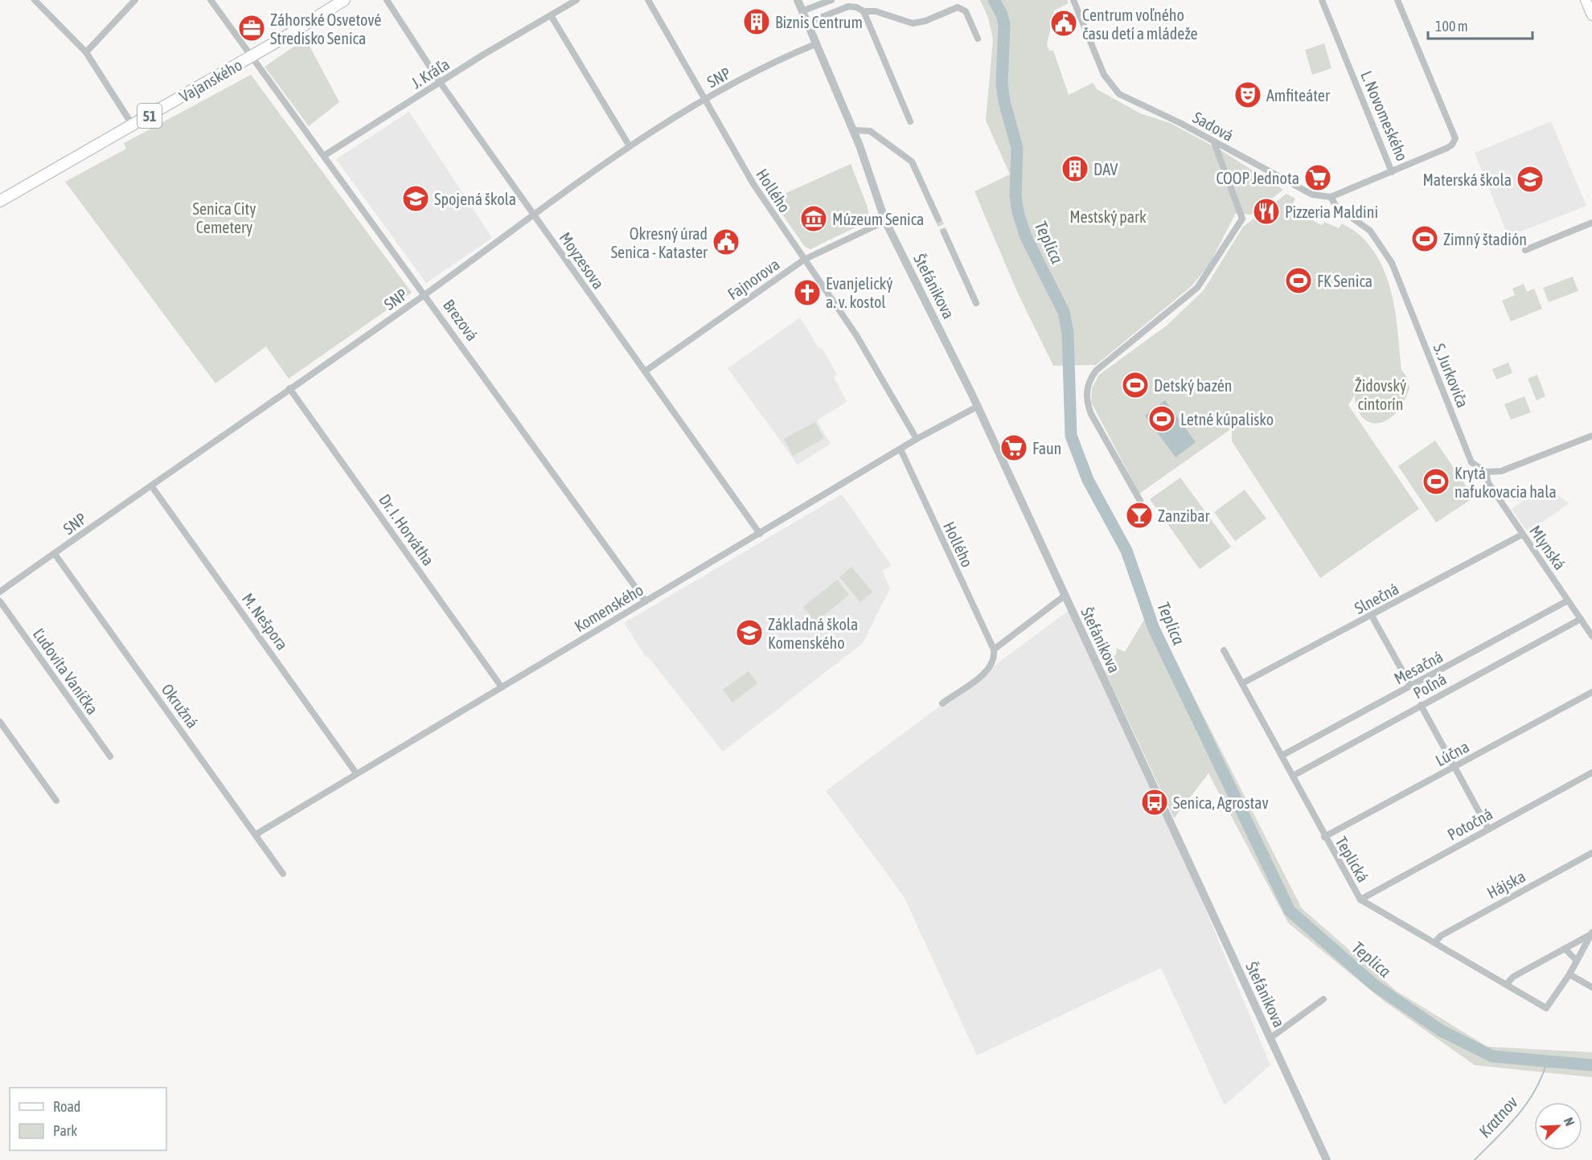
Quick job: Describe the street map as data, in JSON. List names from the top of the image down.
{
  "streets": {
    "main road": ["Vajanského", "51"],
    "street": [
      "J. Kráľa",
      "SNP",
      "L. Novomeského",
      "Sadová",
      "Hollého",
      "Moyzesova",
      "Fajnorova",
      "Štefánikova",
      "Brezová",
      "S. Jurkoviča",
      "Dr. I. Horvátha",
      "Mlynská",
      "Slnečná",
      "Komenského",
      "M. Nešpora",
      "Mesačná",
      "Ľudovíta Vaníčka",
      "Poľná",
      "Okružná",
      "Lúčna",
      "Potočná",
      "Teplická",
      "Hájska"
    ]
  },
  "crossings": [
    ["J. Kráľa", "Moyzesova"],
    ["J. Kráľa", "Brezová"],
    ["SNP", "Hollého"],
    ["SNP", "Moyzesova"],
    ["SNP", "Štefánikova"],
    ["SNP", "Brezová"],
    ["SNP", "Dr. I. Horvátha"],
    ["SNP", "M. Nešpora"],
    ["SNP", "Okružná"],
    ["Vajanského", "Brezová"],
    ["Sadová", "S. Jurkoviča"],
    ["Hollého", "Fajnorova"],
    ["Hollého", "Komenského"],
    ["Moyzesova", "Fajnorova"],
    ["Moyzesova", "Komenského"],
    ["Fajnorova", "Štefánikova"],
    ["Štefánikova", "Komenského"],
    ["Brezová", "Komenského"],
    ["S. Jurkoviča", "Mlynská"],
    ["Dr. I. Horvátha", "Komenského"],
    ["Mlynská", "Slnečná"],
    ["Mlynská", "Mesačná"],
    ["Mlynská", "Poľná"],
    ["Slnečná", "Teplická"],
    ["Komenského", "M. Nešpora"],
    ["Komenského", "Okružná"],
    ["Mesačná", "Teplická"],
    ["Poľná", "Teplická"],
    ["Lúčna", "Teplická"],
    ["Potočná", "Teplická"],
    ["Teplická", "Hájska"]
  ],
  "water": ["Teplica", "Kratnov"],
  "parks": ["Senica City Cemetery", "Mestský park", "Židovský cintorín"],
  "places": {
    "building": ["Biznis Centrum", "DAV"],
    "public building": ["Centrum voľného času detí a mládeže", "Okresný úrad Senica - Kataster"],
    "office": ["Záhorské Osvetové Stredisko Senica"],
    "theatre": ["Amfiteáter"],
    "supermarket": ["COOP Jednota", "Faun"],
    "school or university": ["Materská škola", "Spojená škola", "Základná škola Komenského"],
    "restaurant": ["Pizzeria Maldini"],
    "museum": ["Múzeum Senica"],
    "sports": [
      "Zimný štadión",
      "FK Senica",
      "Detský bazén",
      "Letné kúpalisko",
      "Krytá nafukovacia hala"
    ],
    "church": ["Evanjelický a. v. kostol"],
    "bar": ["Zanzibar"],
    "bus stop": ["Senica, Agrostav"]
  },
  "legend": ["Road", "Park"],
  "scale_bar": "100 m",
  "north": "top right"
}
